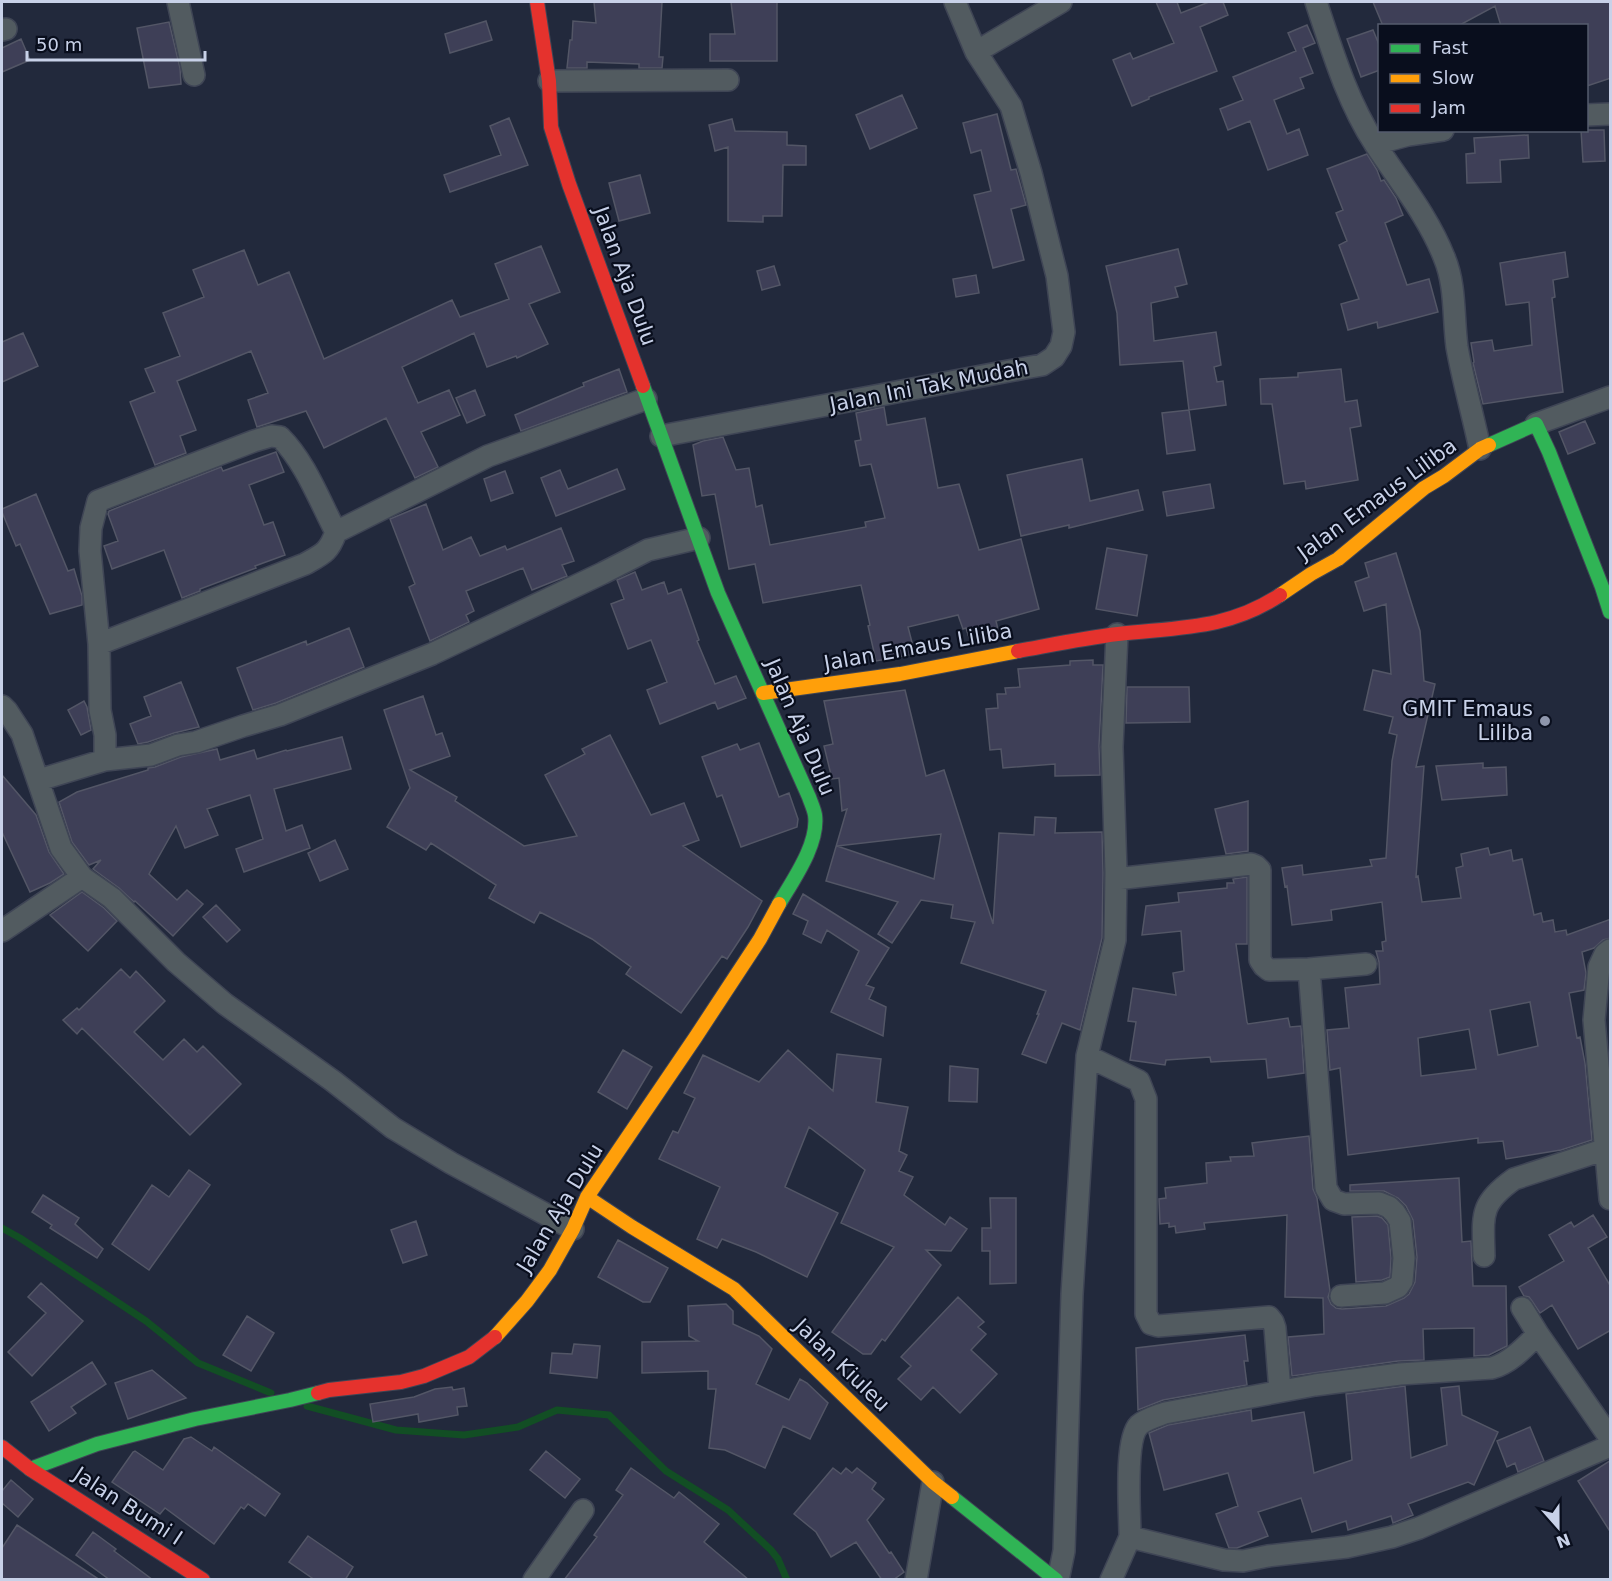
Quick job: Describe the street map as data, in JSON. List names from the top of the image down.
{
  "streets": {
    "street": [
      "Jalan Aja Dulu",
      "Jalan Ini Tak Mudah",
      "Jalan Emaus Liliba",
      "Jalan Kiuleu",
      "Jalan Bumi I"
    ]
  },
  "crossings": [
    ["Jalan Aja Dulu", "Jalan Ini Tak Mudah"],
    ["Jalan Aja Dulu", "Jalan Emaus Liliba"],
    ["Jalan Aja Dulu", "Jalan Kiuleu"],
    ["Jalan Aja Dulu", "Jalan Bumi I"]
  ],
  "places": ["GMIT Emaus Liliba"],
  "legend": ["Fast", "Slow", "Jam"],
  "scale_bar": "50 m",
  "north": "bottom"
}
